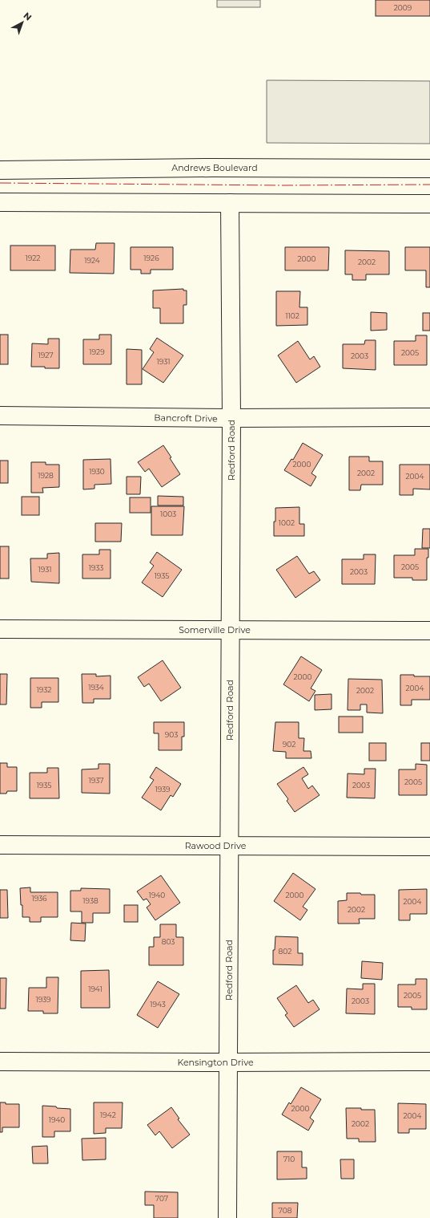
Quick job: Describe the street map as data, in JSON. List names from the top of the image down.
{
  "streets": {
    "street": [
      "Andrews Boulevard",
      "Bancroft Drive",
      "Redford Road",
      "Somerville Drive",
      "Rawood Drive",
      "Kensington Drive"
    ]
  },
  "crossings": [
    ["Bancroft Drive", "Redford Road"],
    ["Redford Road", "Somerville Drive"],
    ["Redford Road", "Rawood Drive"],
    ["Redford Road", "Kensington Drive"]
  ],
  "house_numbers": [
    "2009",
    "1922",
    "1926",
    "2000",
    "1924",
    "2002",
    "1102",
    "1929",
    "2005",
    "1927",
    "2003",
    "1931",
    "2000",
    "1930",
    "2002",
    "1928",
    "2004",
    "1003",
    "1002",
    "2005",
    "1933",
    "1931",
    "2003",
    "1935",
    "2000",
    "1934",
    "2004",
    "1932",
    "2002",
    "903",
    "902",
    "1937",
    "2005",
    "1935",
    "2003",
    "1939",
    "1940",
    "2000",
    "1936",
    "1938",
    "2004",
    "2002",
    "803",
    "802",
    "1941",
    "2005",
    "1939",
    "2003",
    "1943",
    "2000",
    "1942",
    "2004",
    "1940",
    "2002",
    "710",
    "707",
    "708"
  ],
  "north": "top right"
}
